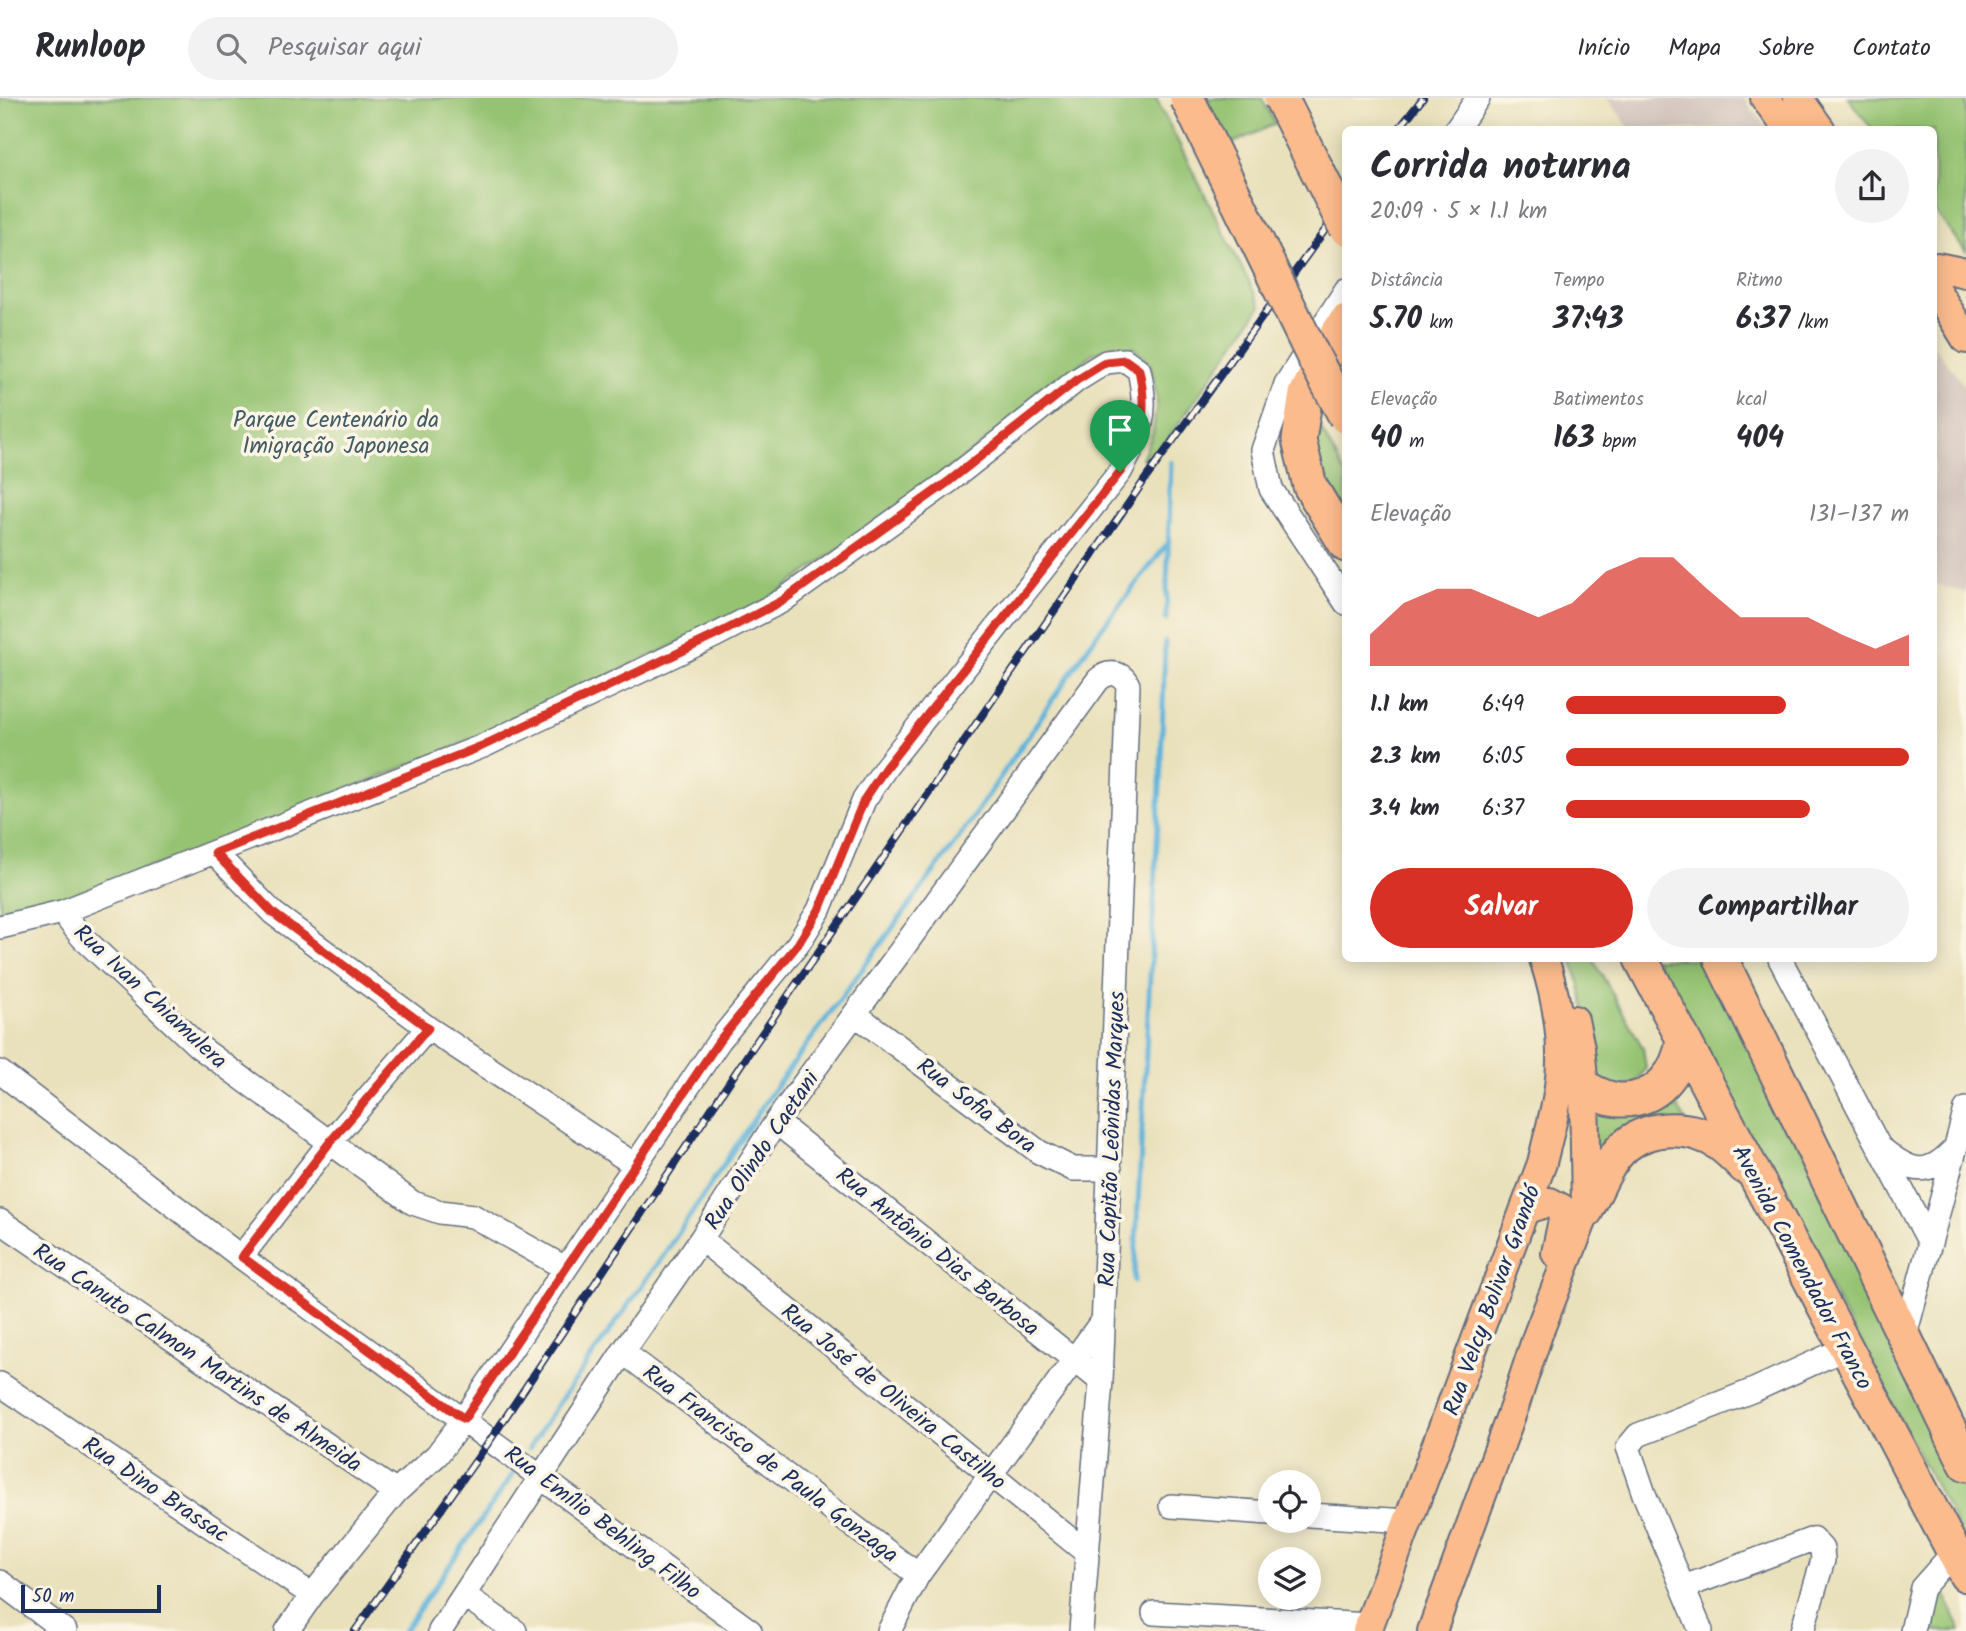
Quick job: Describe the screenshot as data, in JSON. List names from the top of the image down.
{
  "streets": {
    "highway": ["Avenida Comendador Franco"],
    "main road": ["Rua Velcy Bolivar Grandó"],
    "street": [
      "Rua Ivan Chiamulera",
      "Rua Sofia Bora",
      "Rua Capitão Leônidas Marques",
      "Rua Olindo Caetani",
      "Rua Antônio Dias Barbosa",
      "Rua Canuto Calmon Martins de Almeida",
      "Rua José de Oliveira Castilho",
      "Rua Francisco de Paula Gonzaga",
      "Rua Dino Brassac",
      "Rua Emílio Behling Filho"
    ]
  },
  "crossings": [
    ["Rua Sofia Bora", "Rua Capitão Leônidas Marques"],
    ["Rua Sofia Bora", "Rua Olindo Caetani"],
    ["Rua Capitão Leônidas Marques", "Rua Olindo Caetani"],
    ["Rua Capitão Leônidas Marques", "Rua Antônio Dias Barbosa"],
    ["Rua Capitão Leônidas Marques", "Rua José de Oliveira Castilho"],
    ["Rua Olindo Caetani", "Rua Antônio Dias Barbosa"],
    ["Rua Olindo Caetani", "Rua José de Oliveira Castilho"],
    ["Rua Olindo Caetani", "Rua Francisco de Paula Gonzaga"],
    ["Rua Olindo Caetani", "Rua Emílio Behling Filho"]
  ],
  "parks": ["Parque Centenário da Imigração Japonesa"],
  "scale_bar": "50 m",
  "page": {
    "header": "Runloop",
    "search": "Pesquisar aqui",
    "nav": [
      "Início",
      "Mapa",
      "Sobre",
      "Contato"
    ],
    "heading": ["Corrida noturna", "20:09 · 5 × 1.1 km"],
    "stats": [
      ["Distância", "5.70 km"],
      ["Tempo", "37:43"],
      ["Ritmo", "6:37 /km"],
      ["Elevação", "40 m"],
      ["Batimentos", "163 bpm"],
      ["kcal", "404"]
    ],
    "chart": ["Elevação", "131–137 m"],
    "list": [
      {
        "name": "1.1 km",
        "note": "6:49"
      },
      {
        "name": "2.3 km",
        "note": "6:05"
      },
      {
        "name": "3.4 km",
        "note": "6:37"
      }
    ],
    "buttons": ["Salvar", "Compartilhar"],
    "scale": "50 m"
  }
}
